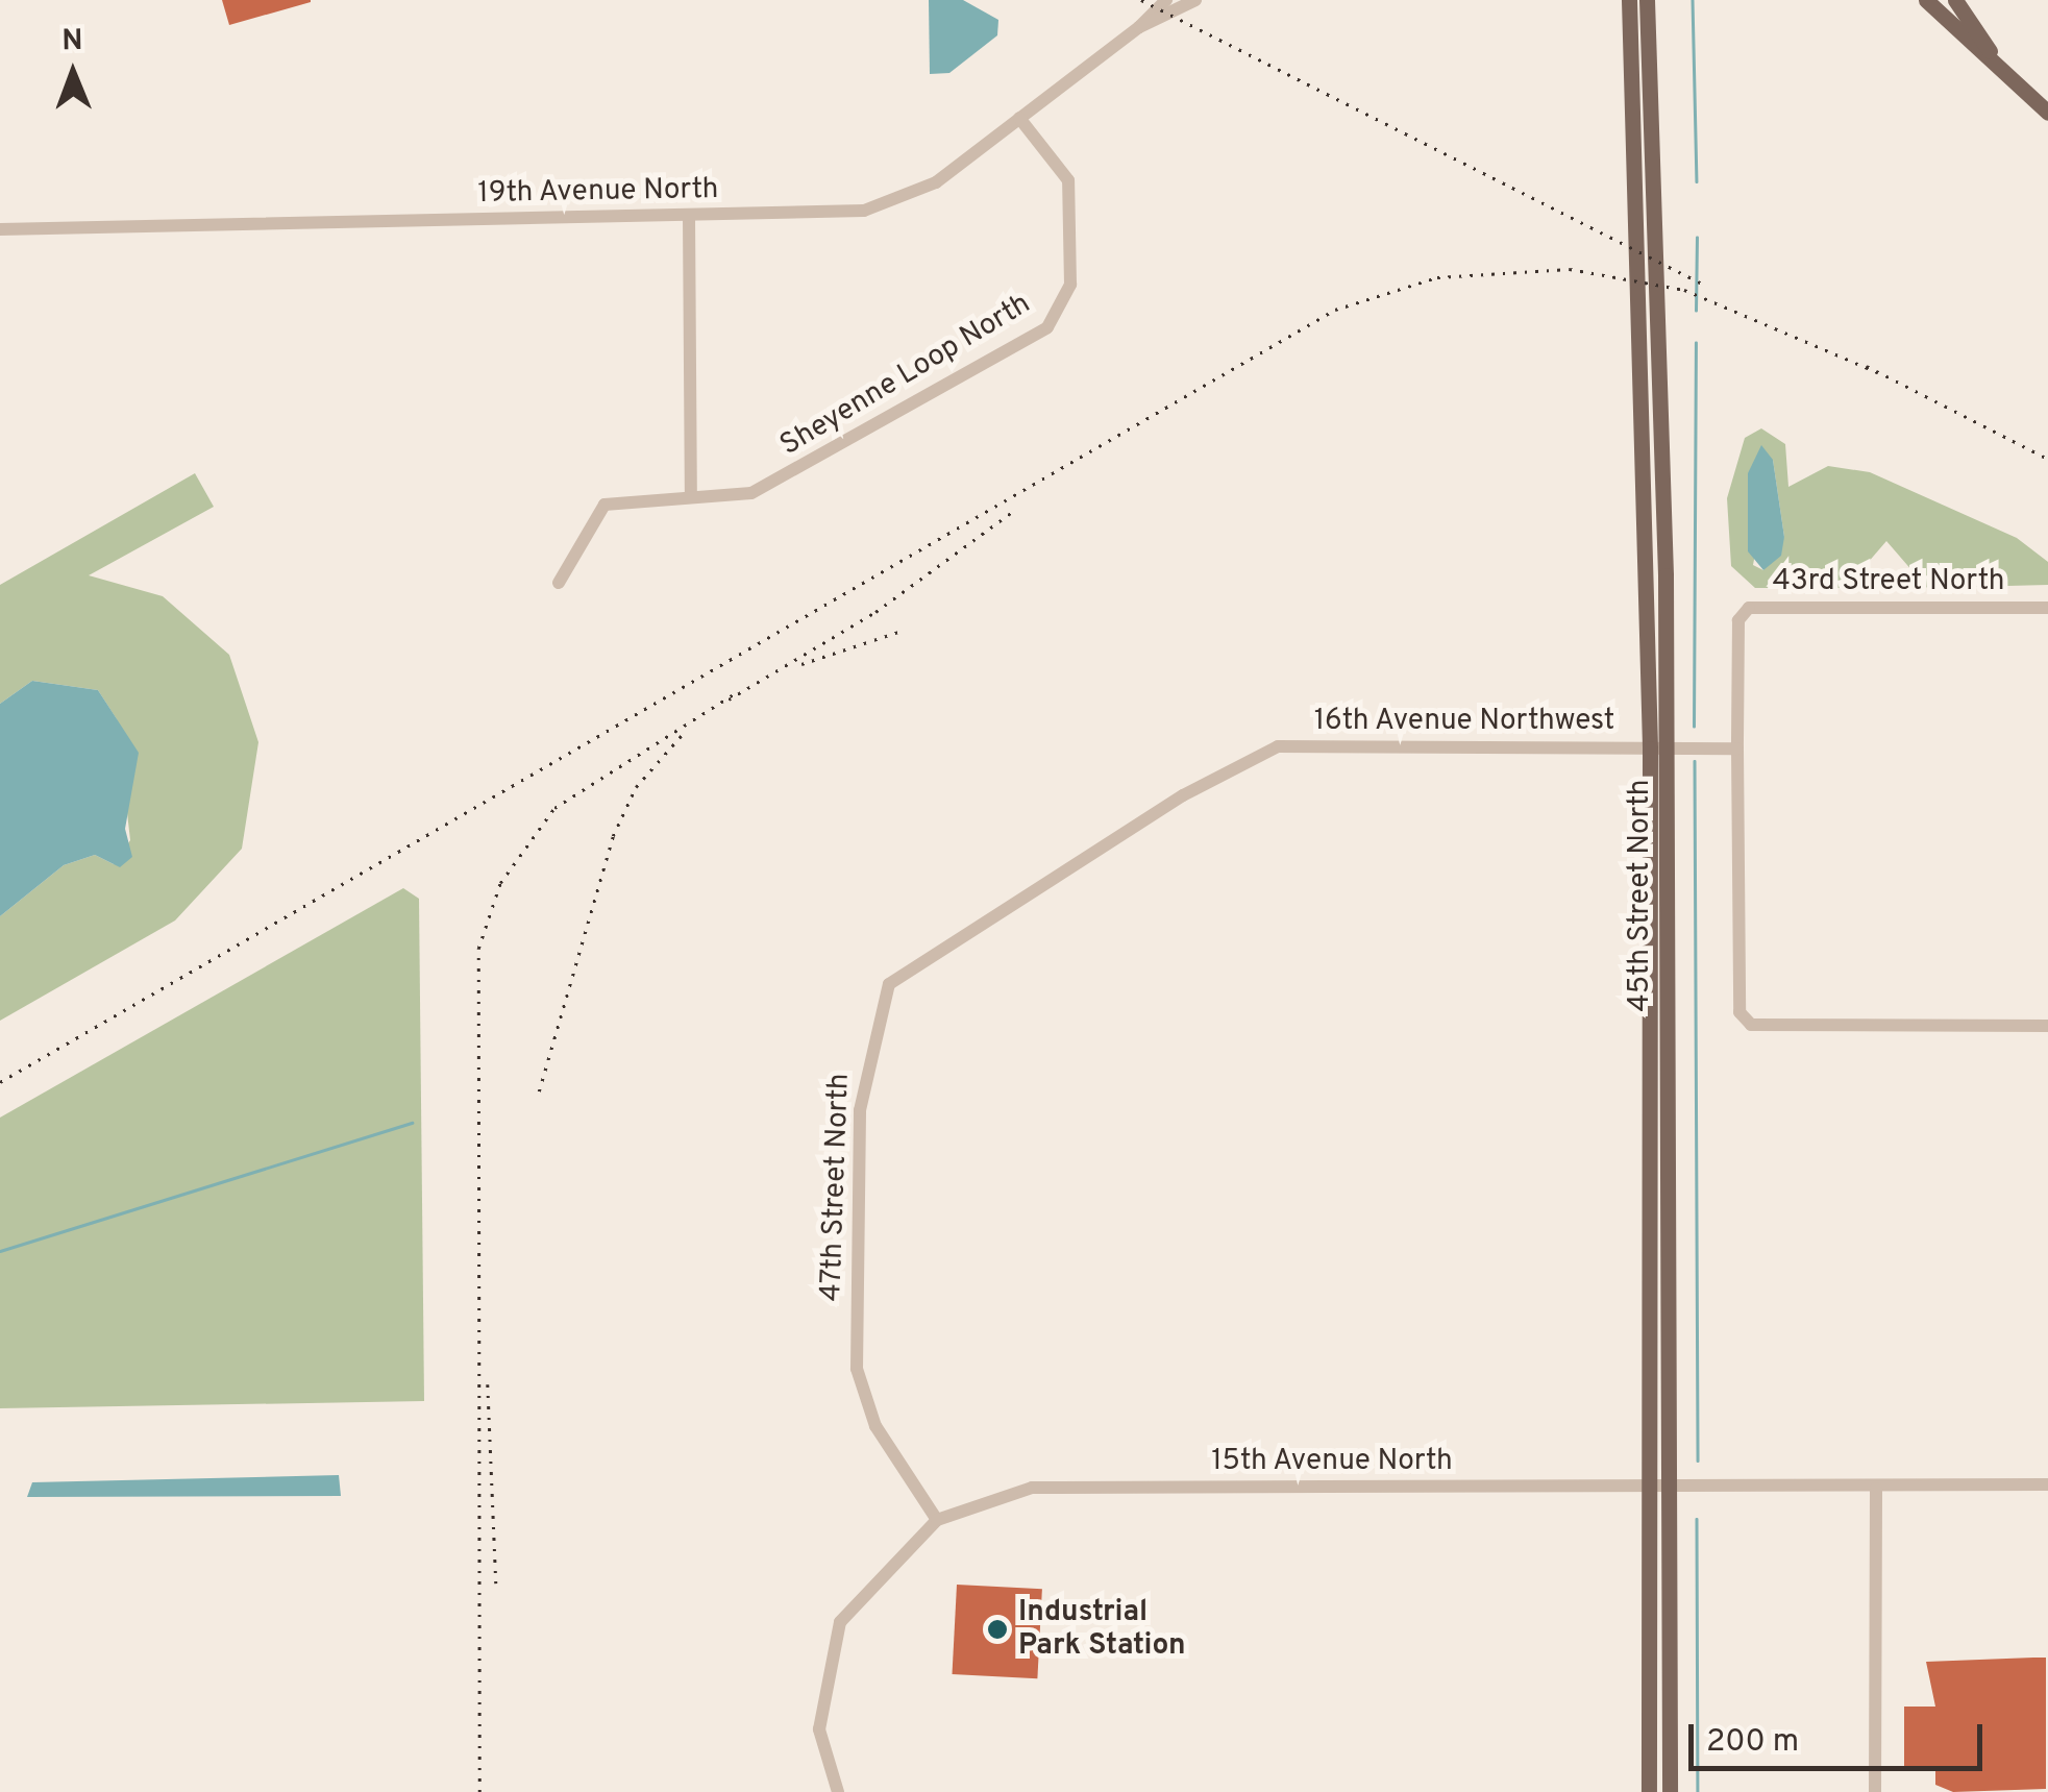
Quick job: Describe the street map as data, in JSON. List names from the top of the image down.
{
  "streets": {
    "main road": ["45th Street North"],
    "street": [
      "19th Avenue North",
      "Sheyenne Loop North",
      "43rd Street North",
      "16th Avenue Northwest",
      "47th Street North",
      "15th Avenue North"
    ]
  },
  "crossings": [
    ["19th Avenue North", "Sheyenne Loop North"],
    ["43rd Street North", "16th Avenue Northwest"],
    ["16th Avenue Northwest", "45th Street North"],
    ["16th Avenue Northwest", "47th Street North"],
    ["45th Street North", "15th Avenue North"],
    ["47th Street North", "15th Avenue North"]
  ],
  "places": ["Industrial Park Station"],
  "scale_bar": "200 m",
  "north": "top"
}
